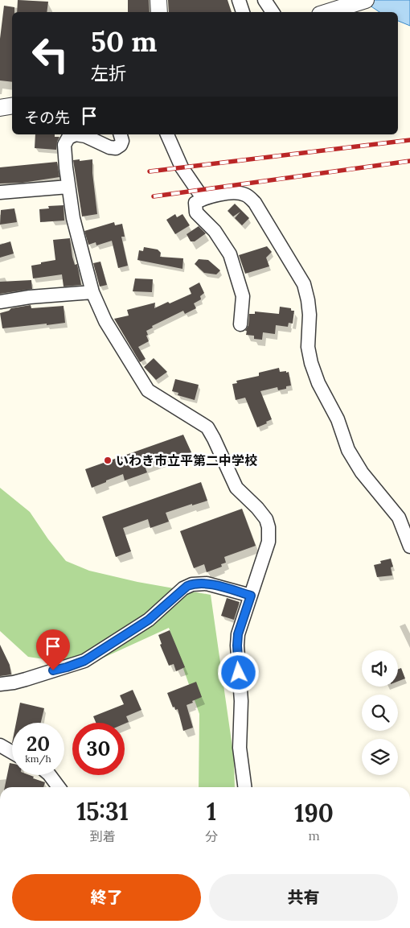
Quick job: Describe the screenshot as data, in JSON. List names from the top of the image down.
{
  "places": ["いわき市立平第二中学校"],
  "page": {
    "turn": ["50 m", "左折"],
    "then": "その先",
    "speed": "20 km/h",
    "limit": "30",
    "eta": [
      "15:31",
      "到着",
      "1",
      "分",
      "190",
      "m"
    ],
    "buttons": ["終了", "共有"]
  }
}
